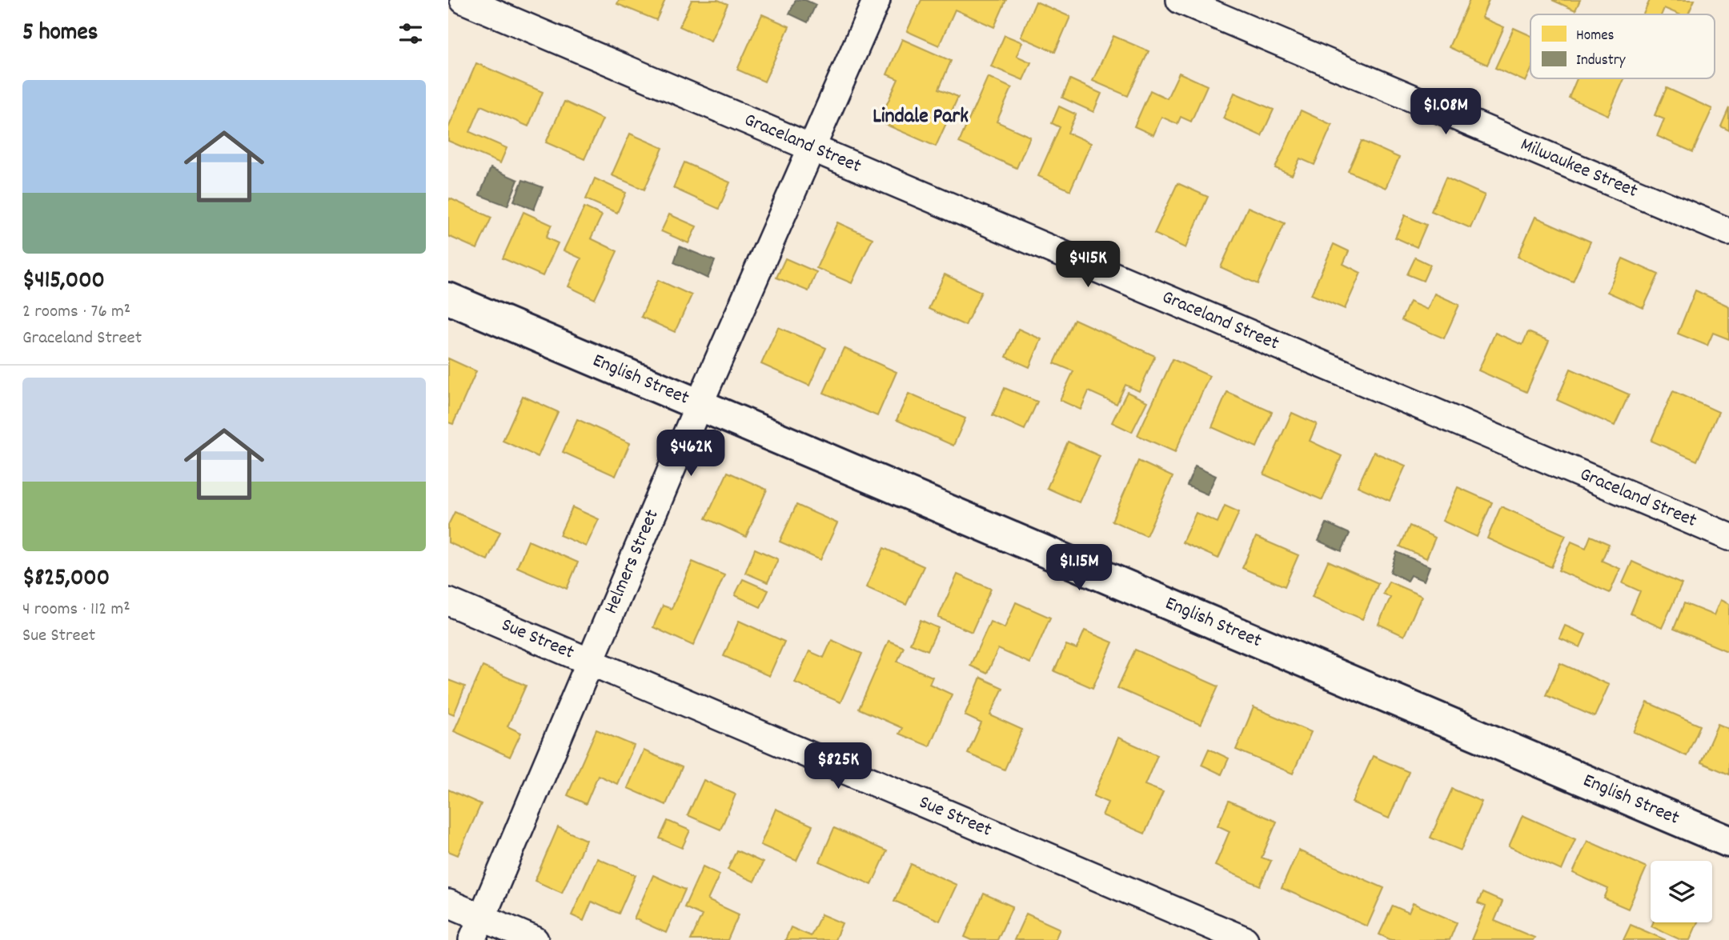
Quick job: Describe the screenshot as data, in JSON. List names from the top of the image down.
{
  "streets": {
    "street": [
      "Graceland Street",
      "Milwaukee Street",
      "English Street",
      "Helmers Street",
      "Sue Street"
    ]
  },
  "crossings": [
    ["Graceland Street", "Helmers Street"],
    ["English Street", "Helmers Street"],
    ["Helmers Street", "Sue Street"]
  ],
  "districts": ["Lindale Park"],
  "legend": ["Homes", "Industry"],
  "page": {
    "heading": "5 homes",
    "list": [
      {
        "name": "$415,000",
        "note": "2 rooms · 76 m² · Graceland Street"
      },
      {
        "name": "$825,000",
        "note": "4 rooms · 112 m² · Sue Street"
      }
    ],
    "price": [
      "$1.08M",
      "$415K",
      "$462K",
      "$1.15M",
      "$825K"
    ]
  }
}
